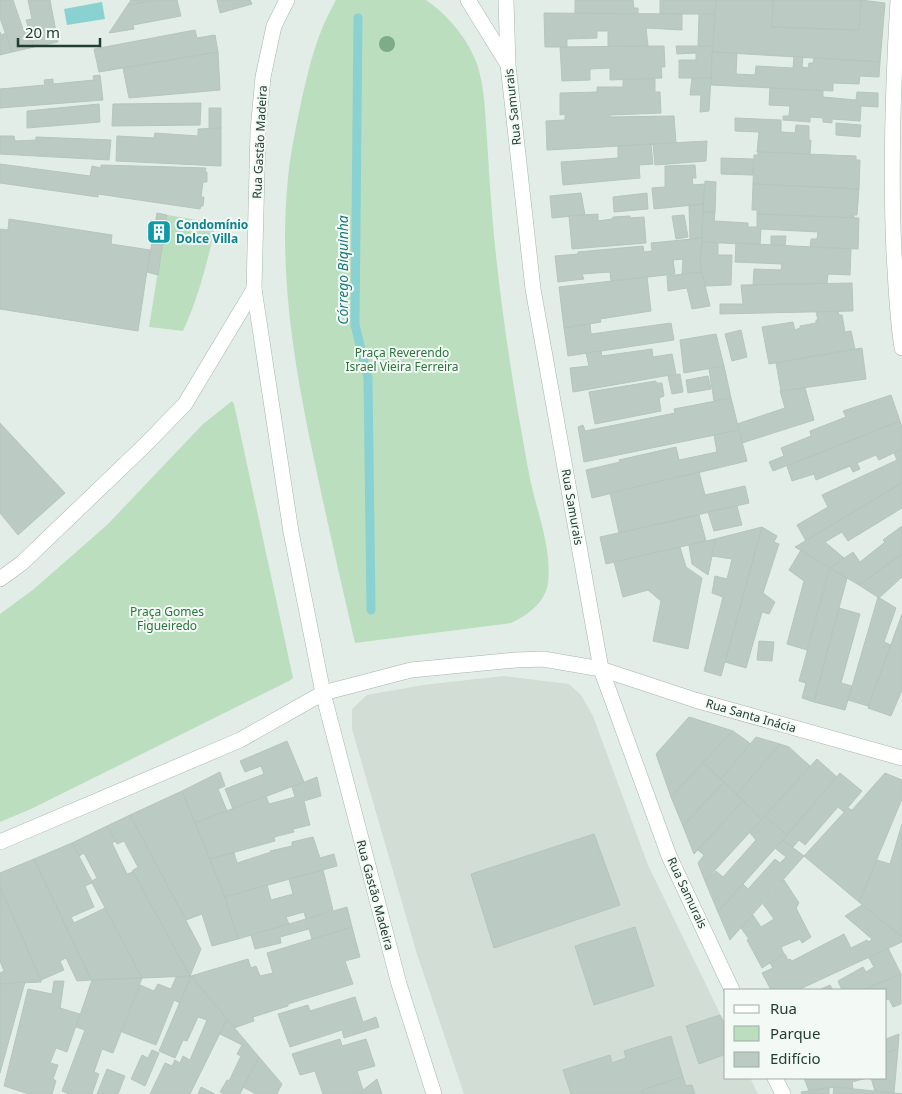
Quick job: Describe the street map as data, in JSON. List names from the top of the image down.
{
  "streets": {
    "street": ["Rua Samurais", "Rua Gastão Madeira", "Rua Santa Inácia"]
  },
  "crossings": [
    ["Rua Samurais", "Rua Santa Inácia"],
    ["Rua Gastão Madeira", "Rua Santa Inácia"]
  ],
  "water": ["Córrego Biquinha"],
  "parks": ["Praça Reverendo Israel Vieira Ferreira", "Praça Gomes Figueiredo"],
  "places": {
    "building": ["Condomínio Dolce Villa"]
  },
  "legend": ["Rua", "Parque", "Edifício"],
  "scale_bar": "20 m"
}
